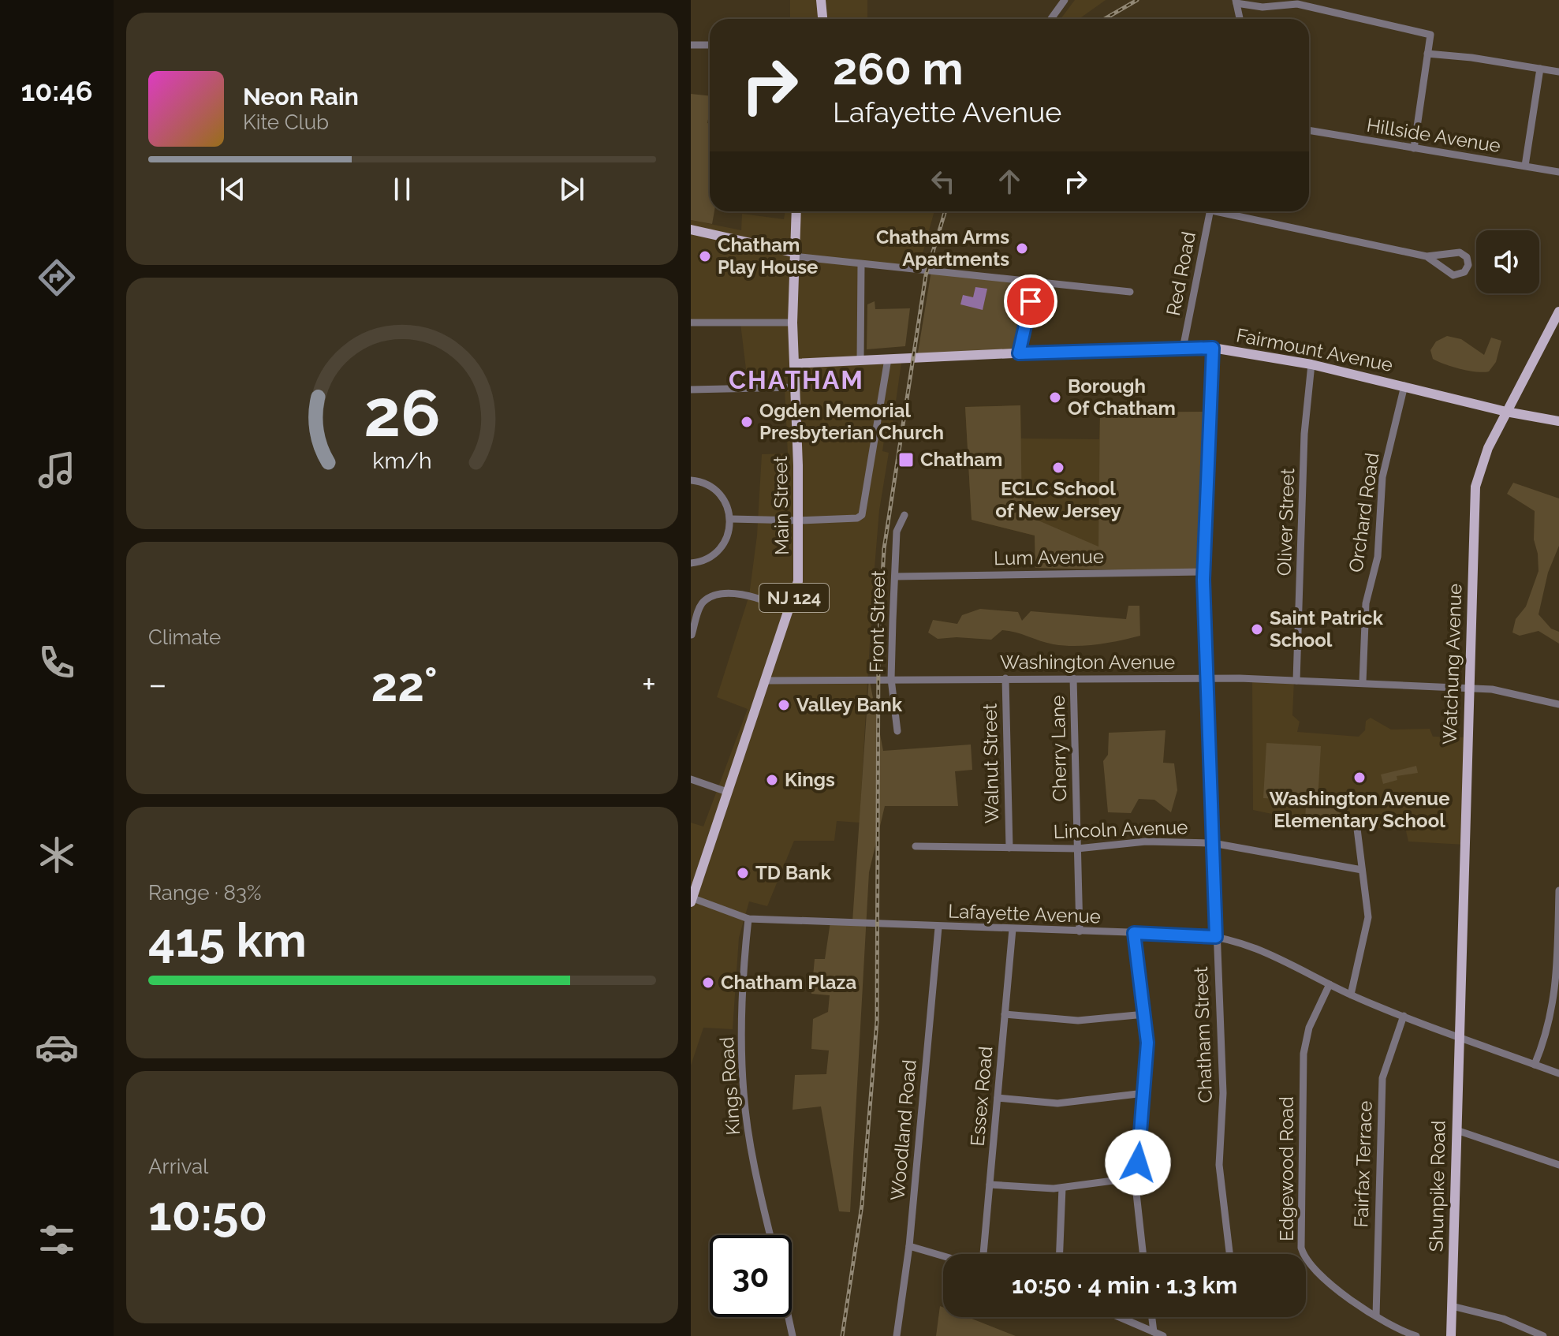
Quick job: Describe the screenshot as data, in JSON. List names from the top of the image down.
{
  "streets": {
    "main road": [
      "Fairmount Avenue",
      "Main Street",
      "NJ 124",
      "Watchung Avenue",
      "Shunpike Road"
    ],
    "street": [
      "Hillside Avenue",
      "Red Road",
      "Orchard Road",
      "Oliver Street",
      "Lum Avenue",
      "Front Street",
      "Washington Avenue",
      "Cherry Lane",
      "Walnut Street",
      "Lincoln Avenue",
      "Lafayette Avenue",
      "Chatham Street",
      "Kings Road",
      "Essex Road",
      "Woodland Road",
      "Fairfax Terrace",
      "Edgewood Road"
    ]
  },
  "crossings": [
    ["Red Road", "Fairmount Avenue"],
    ["Fairmount Avenue", "Main Street"],
    ["Fairmount Avenue", "Orchard Road"],
    ["Fairmount Avenue", "Oliver Street"],
    ["Fairmount Avenue", "Watchung Avenue"],
    ["Fairmount Avenue", "Chatham Street"],
    ["Main Street", "Washington Avenue"],
    ["Main Street", "Lafayette Avenue"],
    ["Orchard Road", "Washington Avenue"],
    ["Oliver Street", "Washington Avenue"],
    ["Lum Avenue", "Front Street"],
    ["Lum Avenue", "Chatham Street"],
    ["Front Street", "Washington Avenue"],
    ["Washington Avenue", "Watchung Avenue"],
    ["Washington Avenue", "Cherry Lane"],
    ["Washington Avenue", "Walnut Street"],
    ["Washington Avenue", "Chatham Street"],
    ["Watchung Avenue", "Lafayette Avenue"],
    ["Watchung Avenue", "Shunpike Road"],
    ["Cherry Lane", "Lincoln Avenue"],
    ["Cherry Lane", "Lafayette Avenue"],
    ["Walnut Street", "Lincoln Avenue"],
    ["Lincoln Avenue", "Chatham Street"],
    ["Lafayette Avenue", "Chatham Street"],
    ["Lafayette Avenue", "Kings Road"],
    ["Lafayette Avenue", "Essex Road"],
    ["Lafayette Avenue", "Woodland Road"],
    ["Lafayette Avenue", "Fairfax Terrace"],
    ["Lafayette Avenue", "Edgewood Road"],
    ["Lafayette Avenue", "Shunpike Road"],
    ["Fairfax Terrace", "Edgewood Road"]
  ],
  "districts": ["CHATHAM"],
  "places": {
    "other": [
      "Chatham Arms Apartments",
      "Chatham Play House",
      "Borough Of Chatham",
      "Ogden Memorial Presbyterian Church",
      "ECLC School of New Jersey",
      "Saint Patrick School",
      "Valley Bank",
      "Washington Avenue Elementary School",
      "Kings",
      "TD Bank",
      "Chatham Plaza"
    ],
    "transit": ["Chatham"]
  },
  "page": {
    "tabs": "10:46",
    "turn": ["260 m", "Lafayette Avenue"],
    "song": ["Neon Rain", "Kite Club"],
    "tile": [
      "Climate",
      ["Range · 83%", "415 km"],
      ["Arrival", "10:50"]
    ],
    "heat": ["−", "22°", "+"],
    "limit": "30",
    "trip": "10:50 · 4 min · 1.3 km",
    "gauge": ["26", "km/h"]
  }
}
